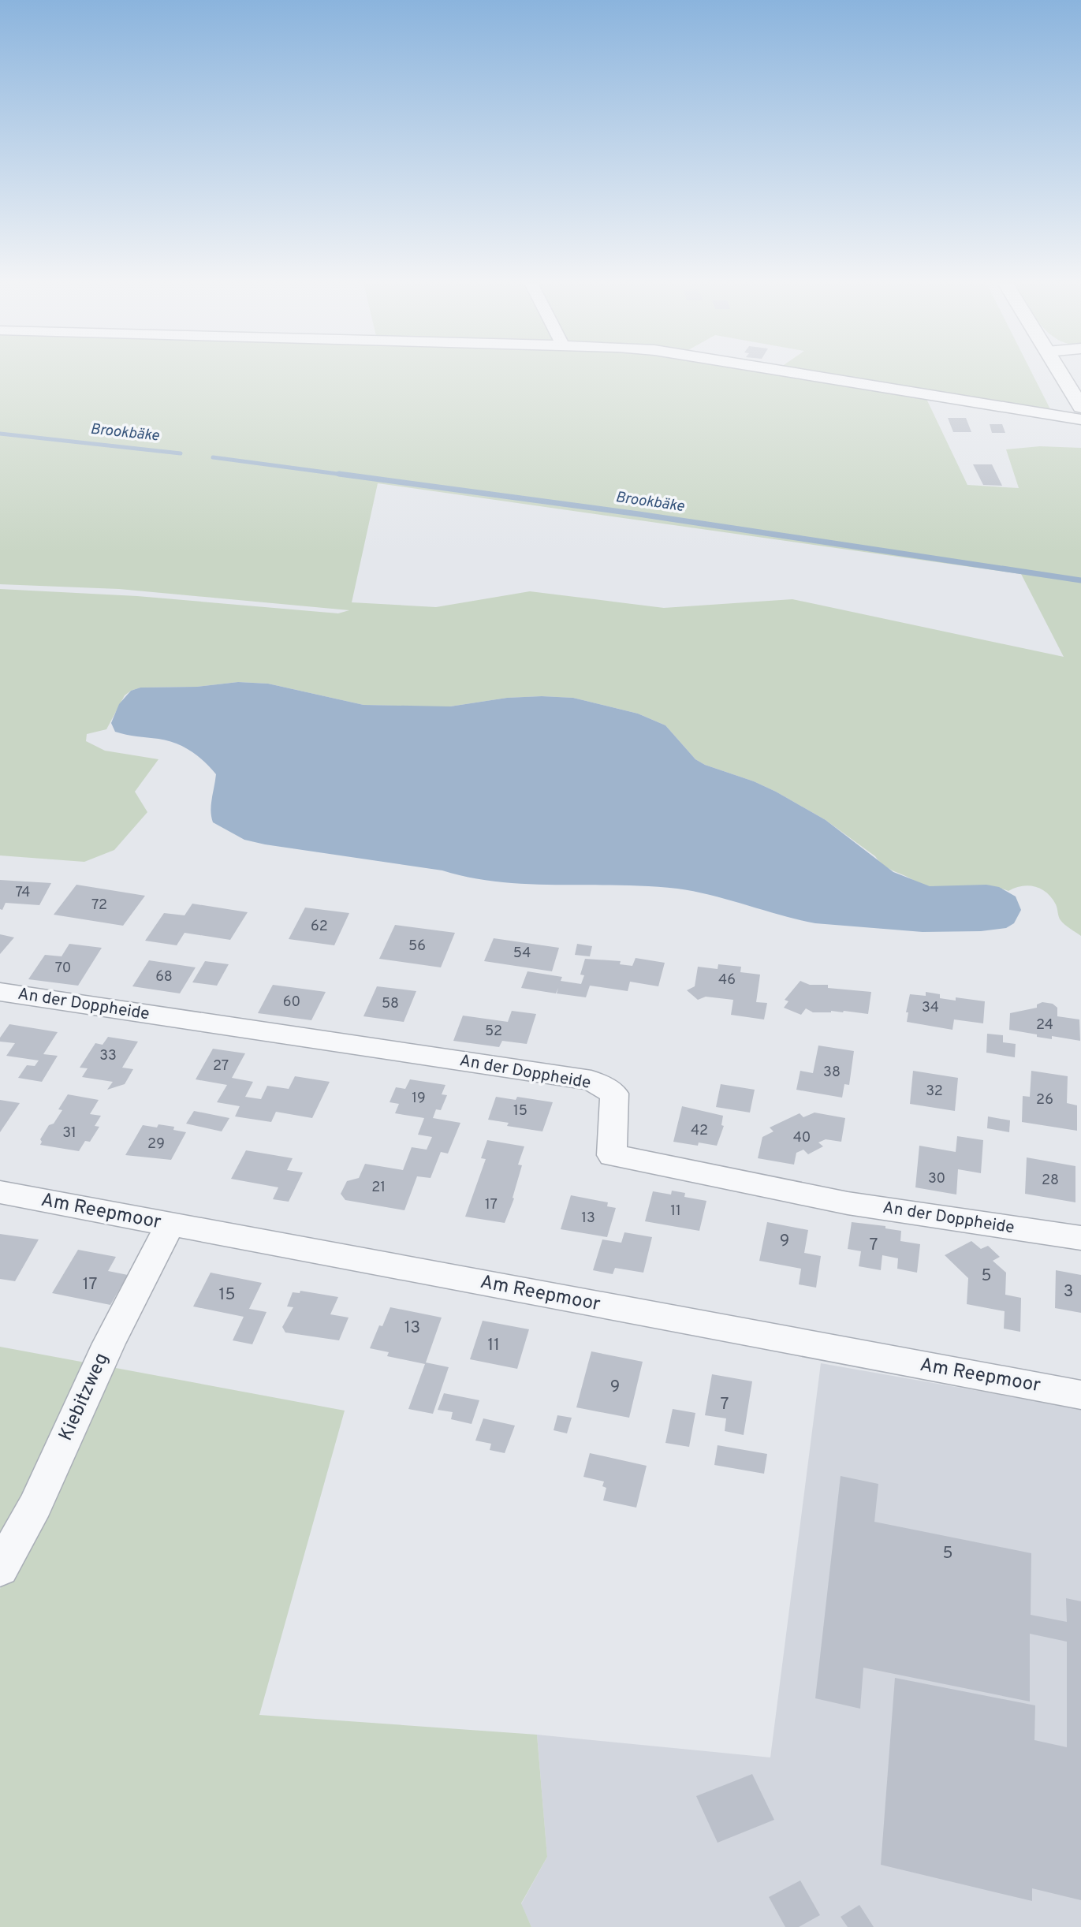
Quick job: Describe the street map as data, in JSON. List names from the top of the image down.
{
  "streets": {
    "street": ["An der Doppheide", "Am Reepmoor", "Kiebitzweg"]
  },
  "crossings": [
    ["Am Reepmoor", "Kiebitzweg"]
  ],
  "water": ["Brookbäke"],
  "house_numbers": [
    "74",
    "72",
    "62",
    "56",
    "54",
    "70",
    "68",
    "46",
    "60",
    "58",
    "34",
    "24",
    "52",
    "33",
    "27",
    "38",
    "32",
    "19",
    "26",
    "15",
    "42",
    "31",
    "40",
    "29",
    "30",
    "28",
    "21",
    "17",
    "11",
    "13",
    "9",
    "7",
    "5",
    "17",
    "3",
    "15",
    "13",
    "11",
    "9",
    "7",
    "5"
  ]
}
